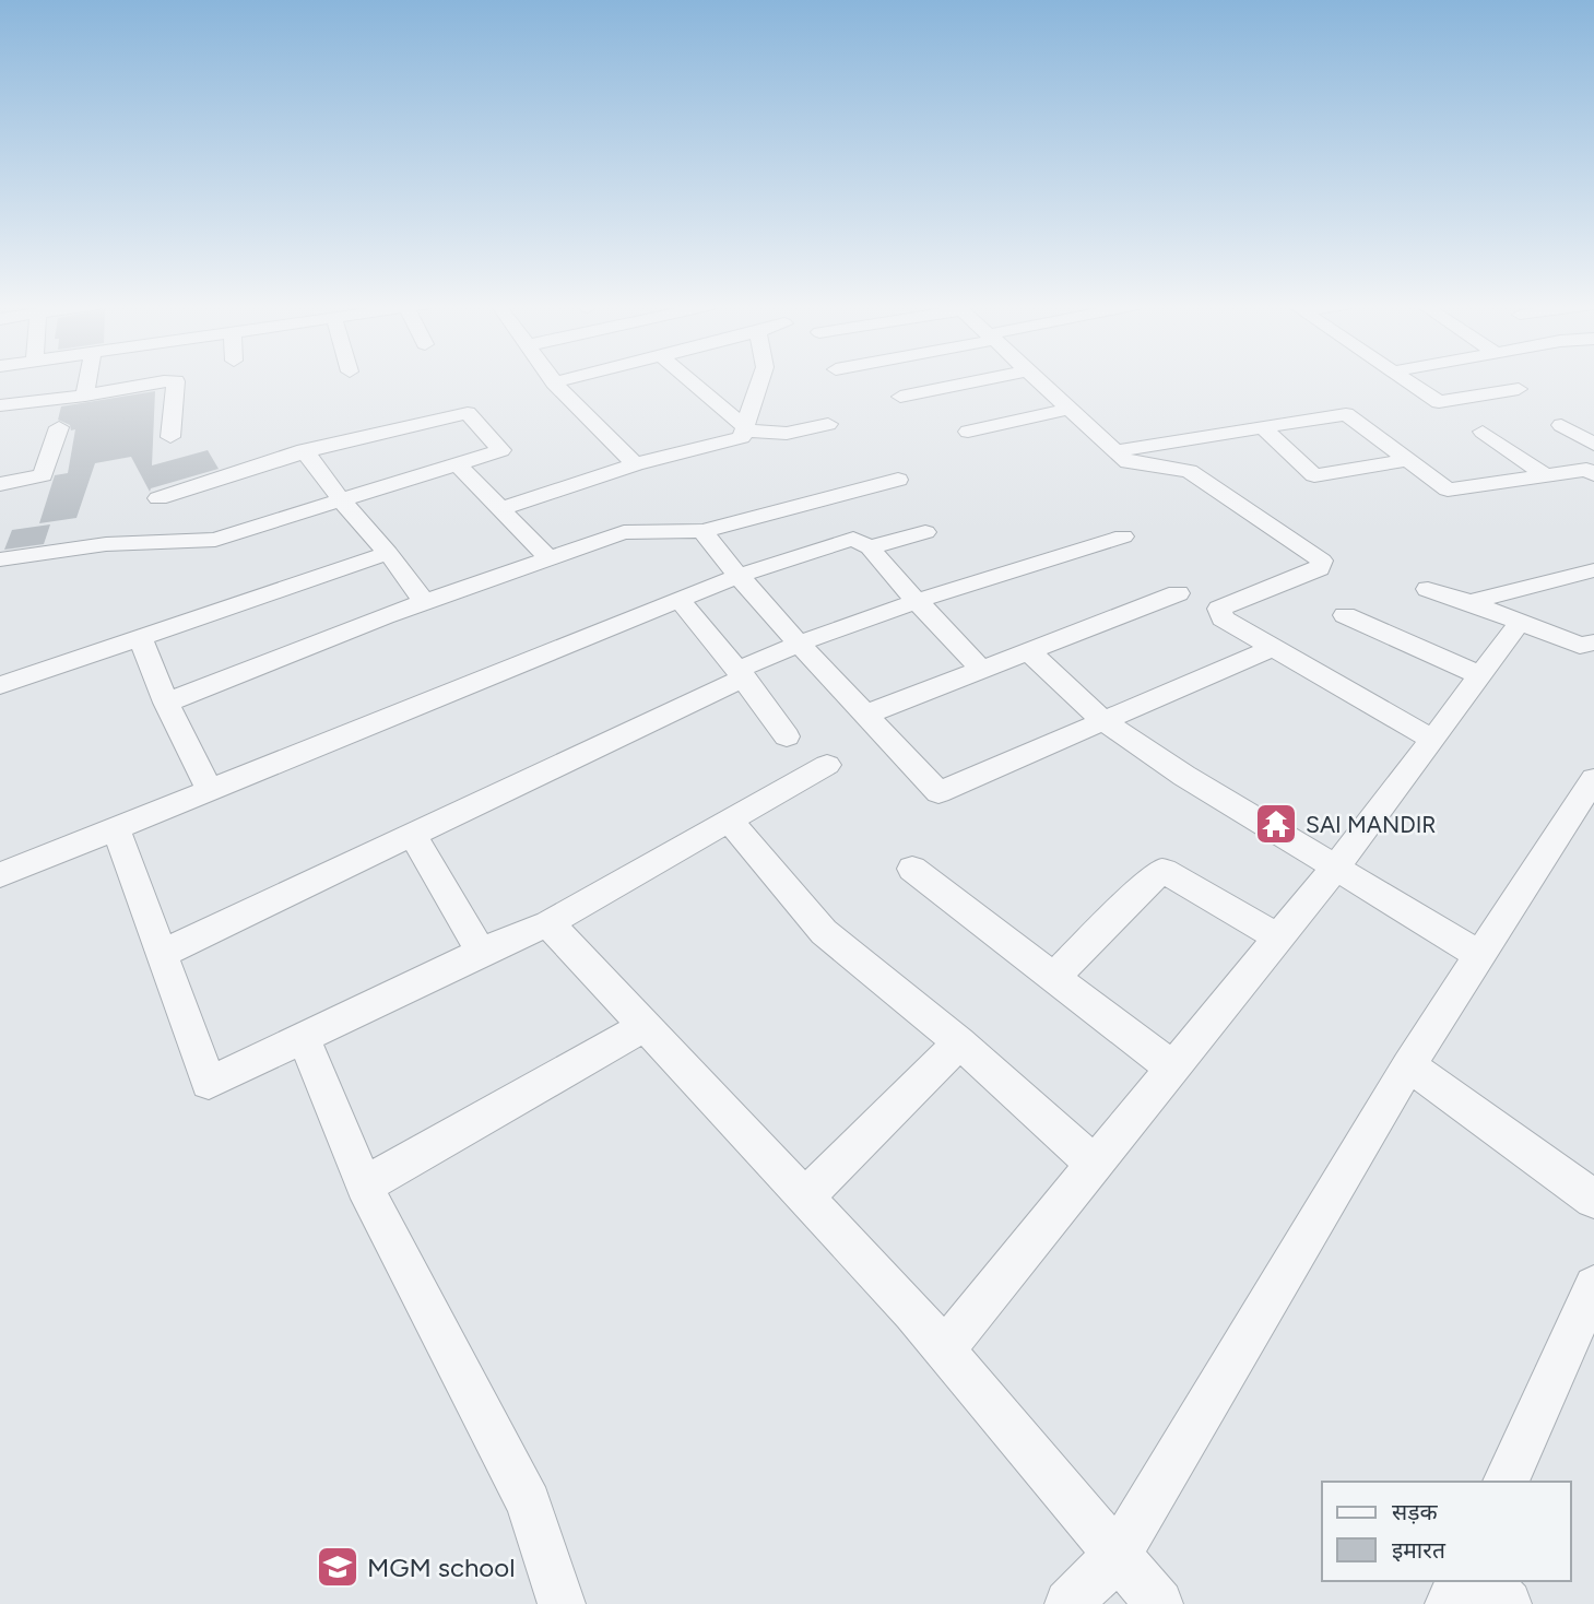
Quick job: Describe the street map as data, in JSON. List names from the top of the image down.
{
  "places": {
    "temple": ["SAI MANDIR"],
    "school or university": ["MGM school"]
  },
  "legend": ["सड़क", "इमारत"]
}
